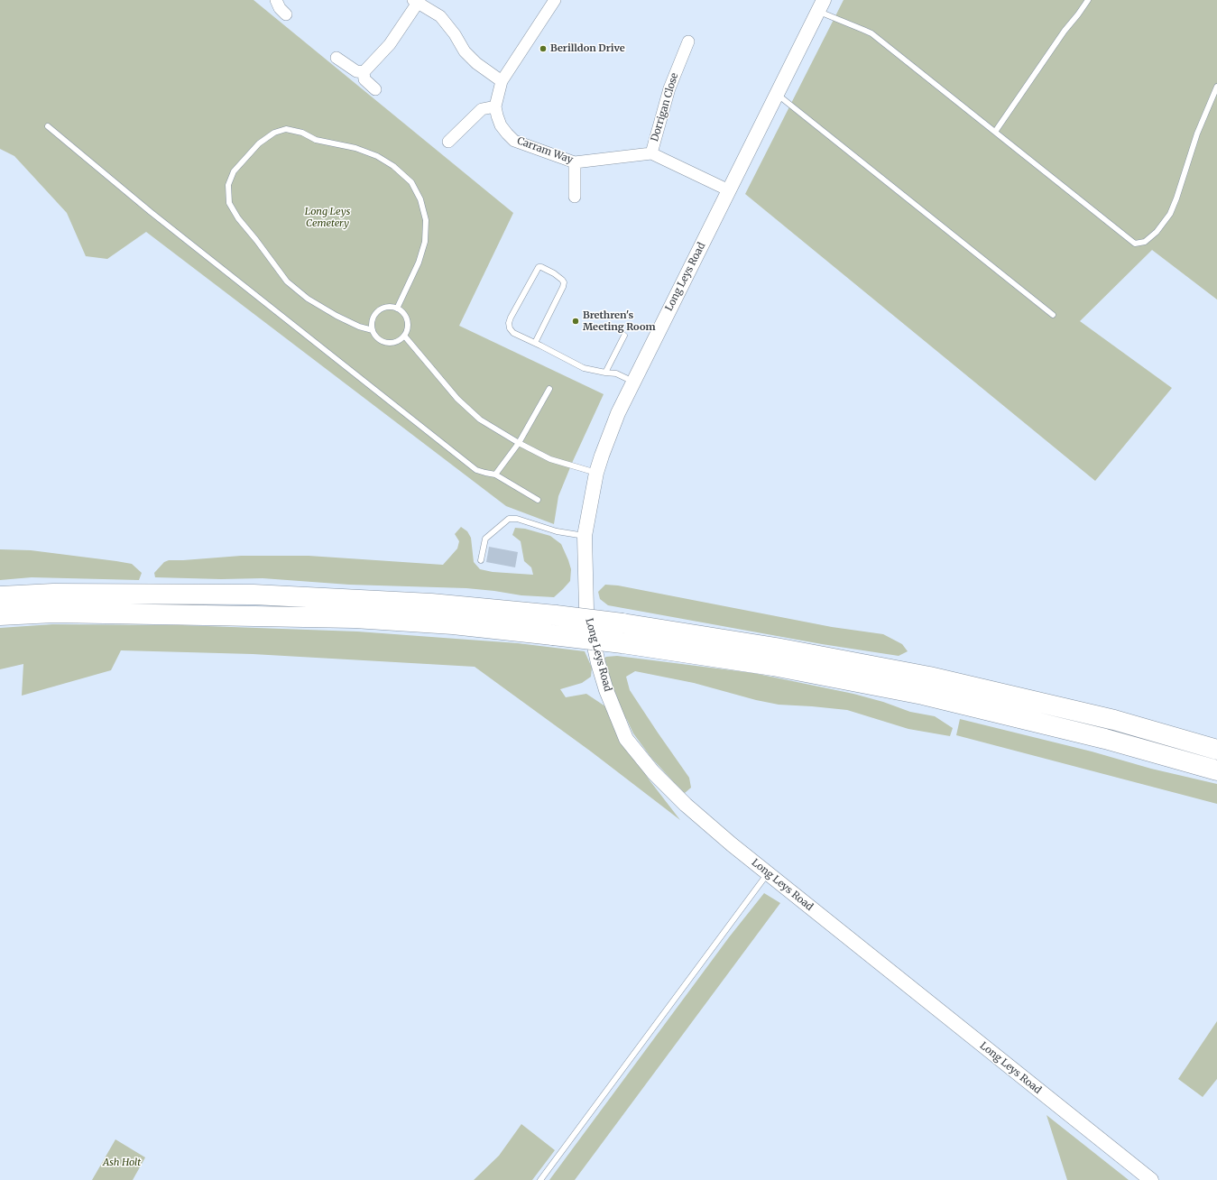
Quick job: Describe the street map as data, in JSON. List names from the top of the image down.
{
  "streets": {
    "street": ["Dorrigan Close", "Carram Way", "Long Leys Road"]
  },
  "crossings": [
    ["Dorrigan Close", "Carram Way"]
  ],
  "parks": ["Long Leys Cemetery", "Ash Holt"],
  "places": ["Berilldon Drive", "Brethren's Meeting Room"]
}
